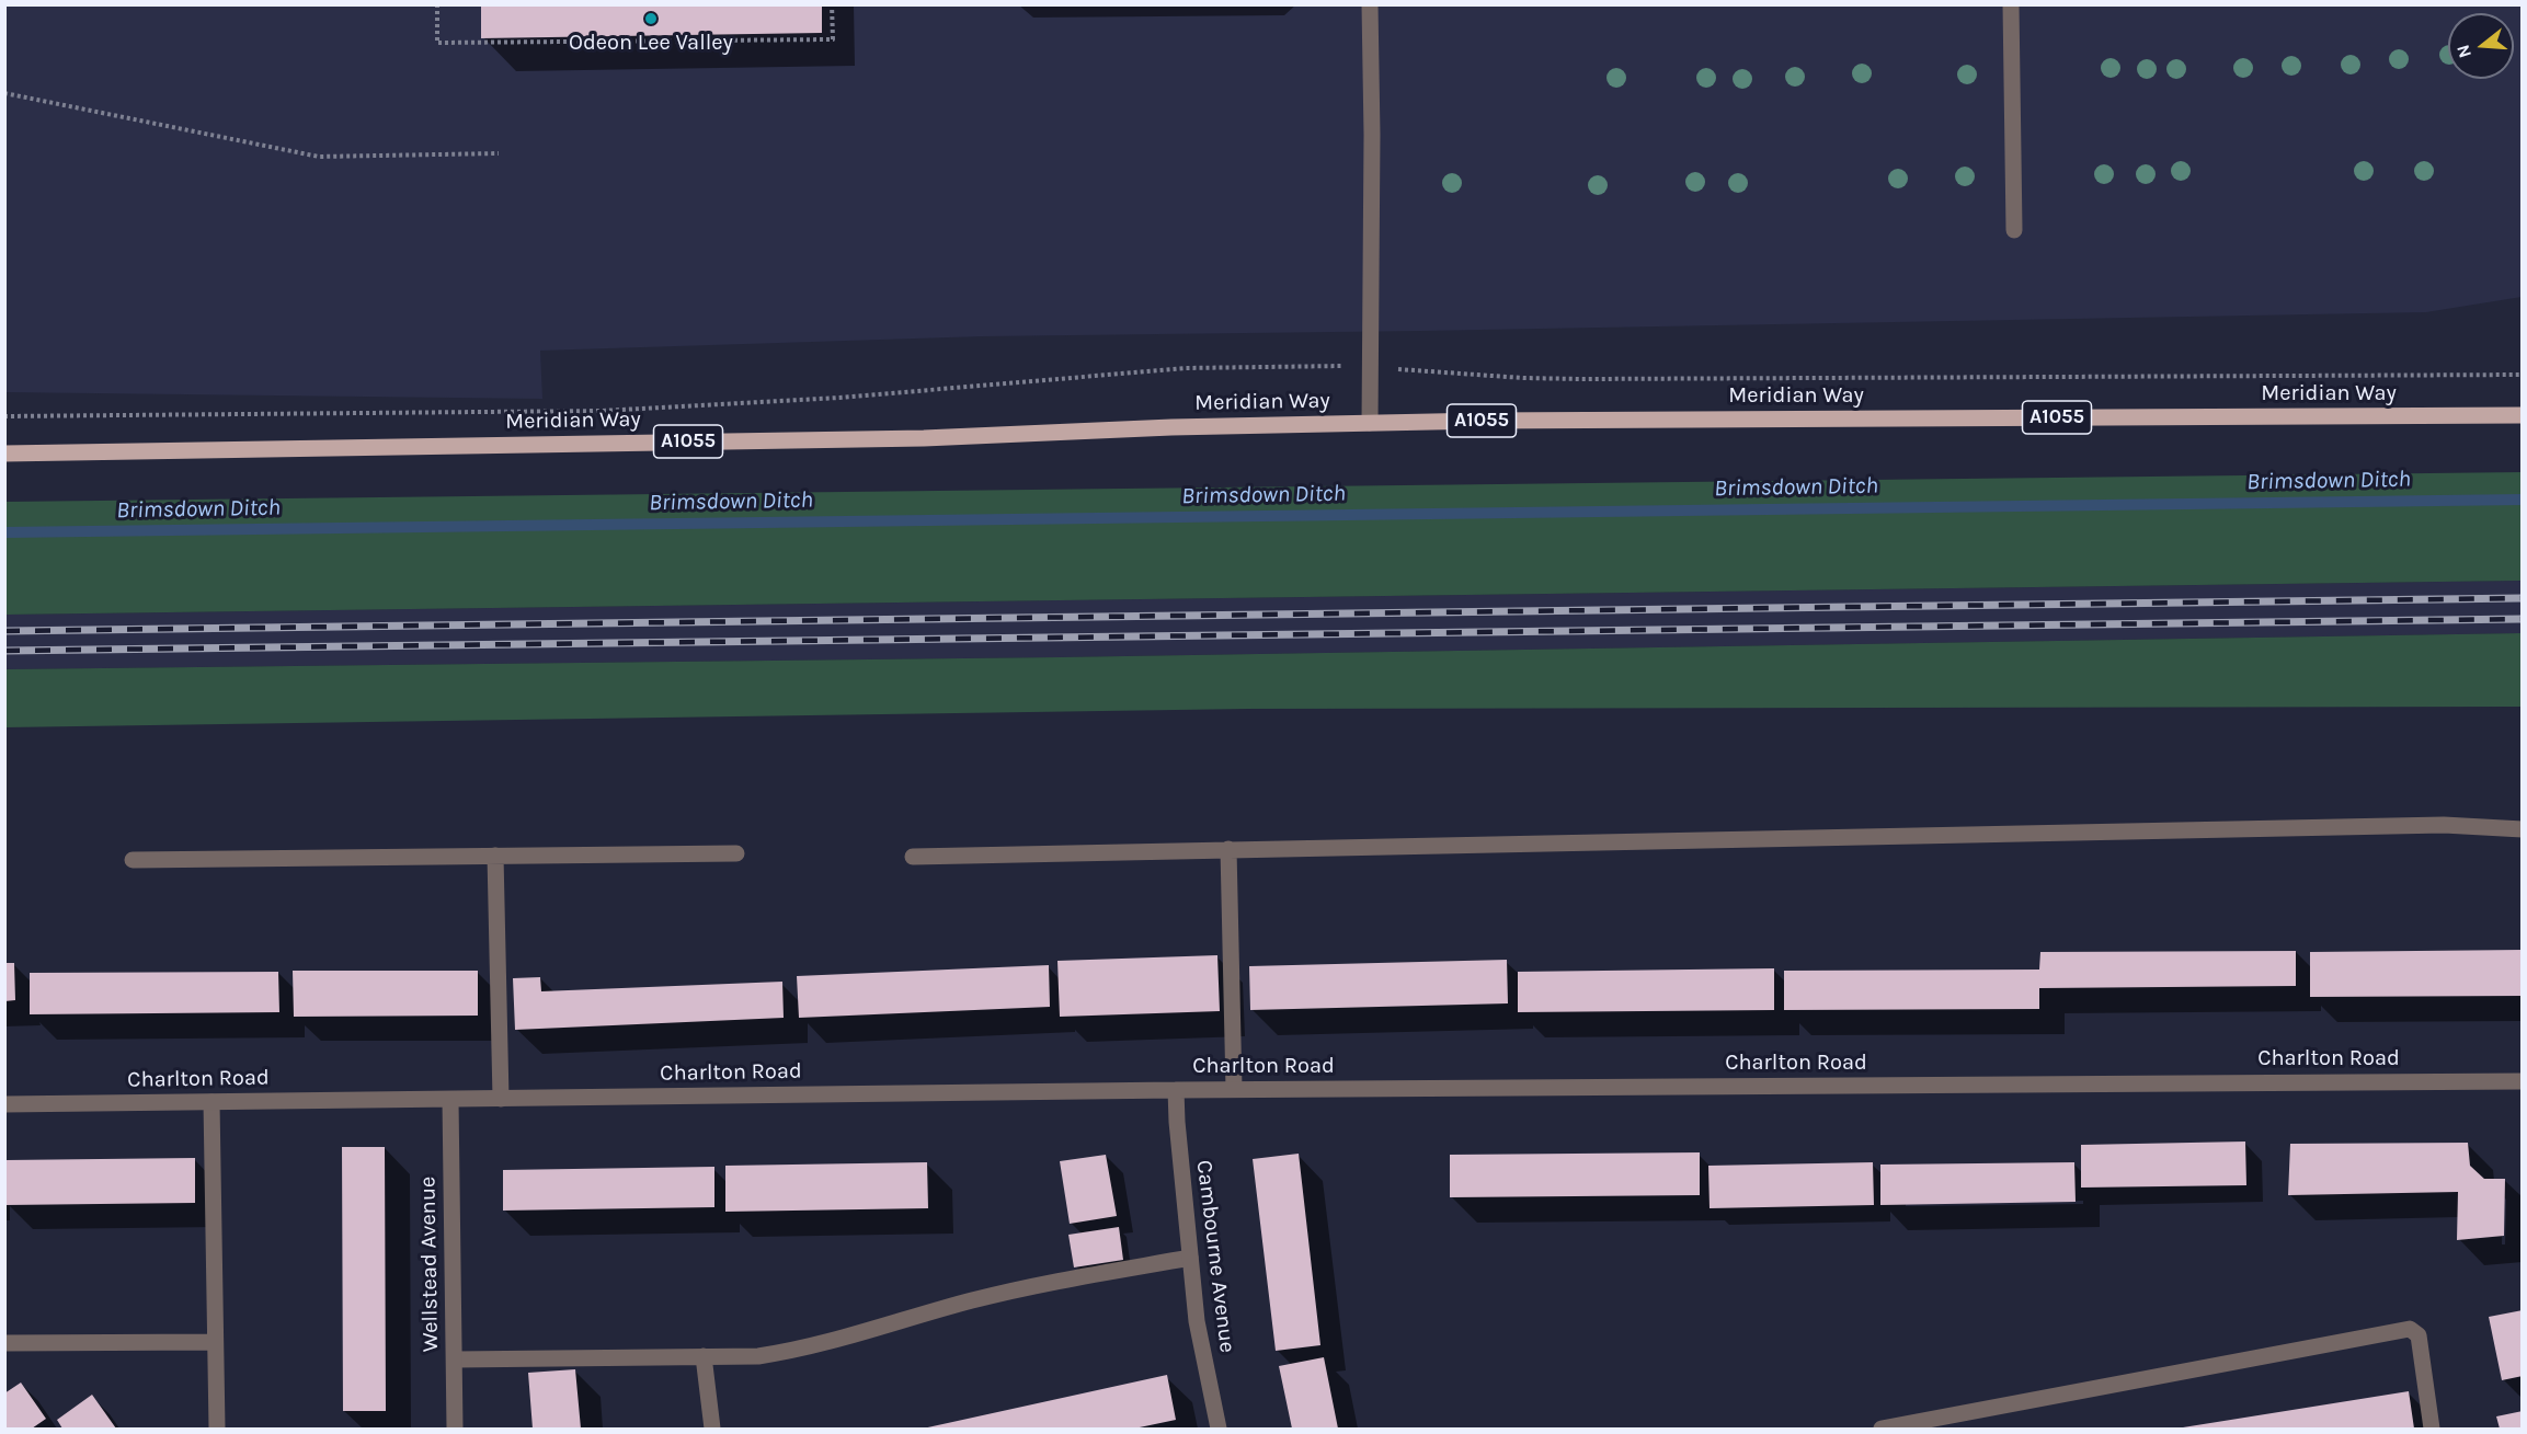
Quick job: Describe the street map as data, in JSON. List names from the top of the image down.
{
  "streets": {
    "main road": ["Meridian Way", "A1055"],
    "street": ["Charlton Road", "Cambourne Avenue", "Wellstead Avenue"]
  },
  "crossings": [
    ["Charlton Road", "Cambourne Avenue"],
    ["Charlton Road", "Wellstead Avenue"]
  ],
  "water": ["Brimsdown Ditch"],
  "places": ["Odeon Lee Valley"],
  "north": "left"
}
